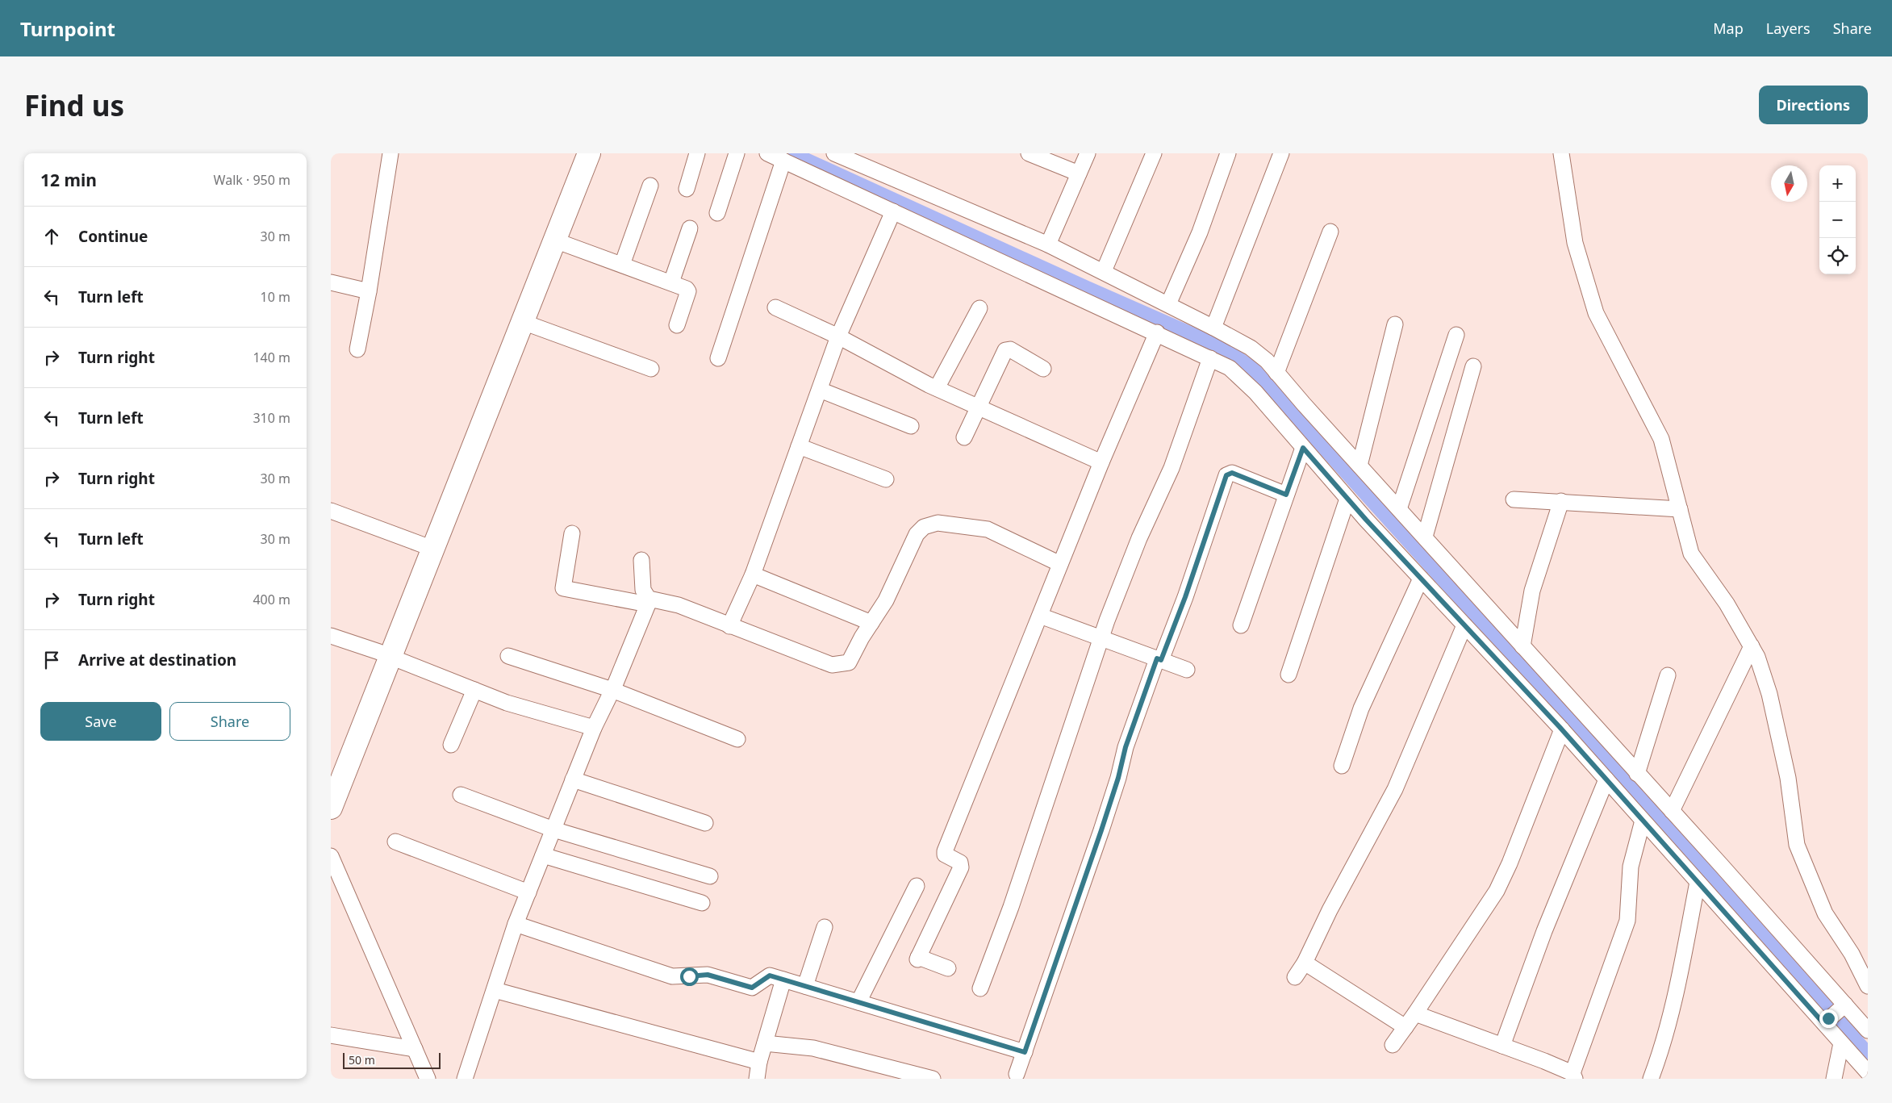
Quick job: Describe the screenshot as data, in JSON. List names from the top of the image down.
{
  "scale_bar": "50 m",
  "north": "bottom",
  "page": {
    "header": "Turnpoint",
    "nav": ["Map", "Layers", "Share"],
    "buttons": [
      "Directions",
      ["Save", "Share"]
    ],
    "title": "Find us",
    "heading": ["12 min", "Walk · 950 m"],
    "map_buttons": ["+", "−"],
    "list": [
      ["Continue", "30 m"],
      ["Turn left", "10 m"],
      ["Turn right", "140 m"],
      ["Turn left", "310 m"],
      ["Turn right", "30 m"],
      ["Turn left", "30 m"],
      ["Turn right", "400 m"],
      "Arrive at destination"
    ],
    "scale": "50 m"
  }
}
